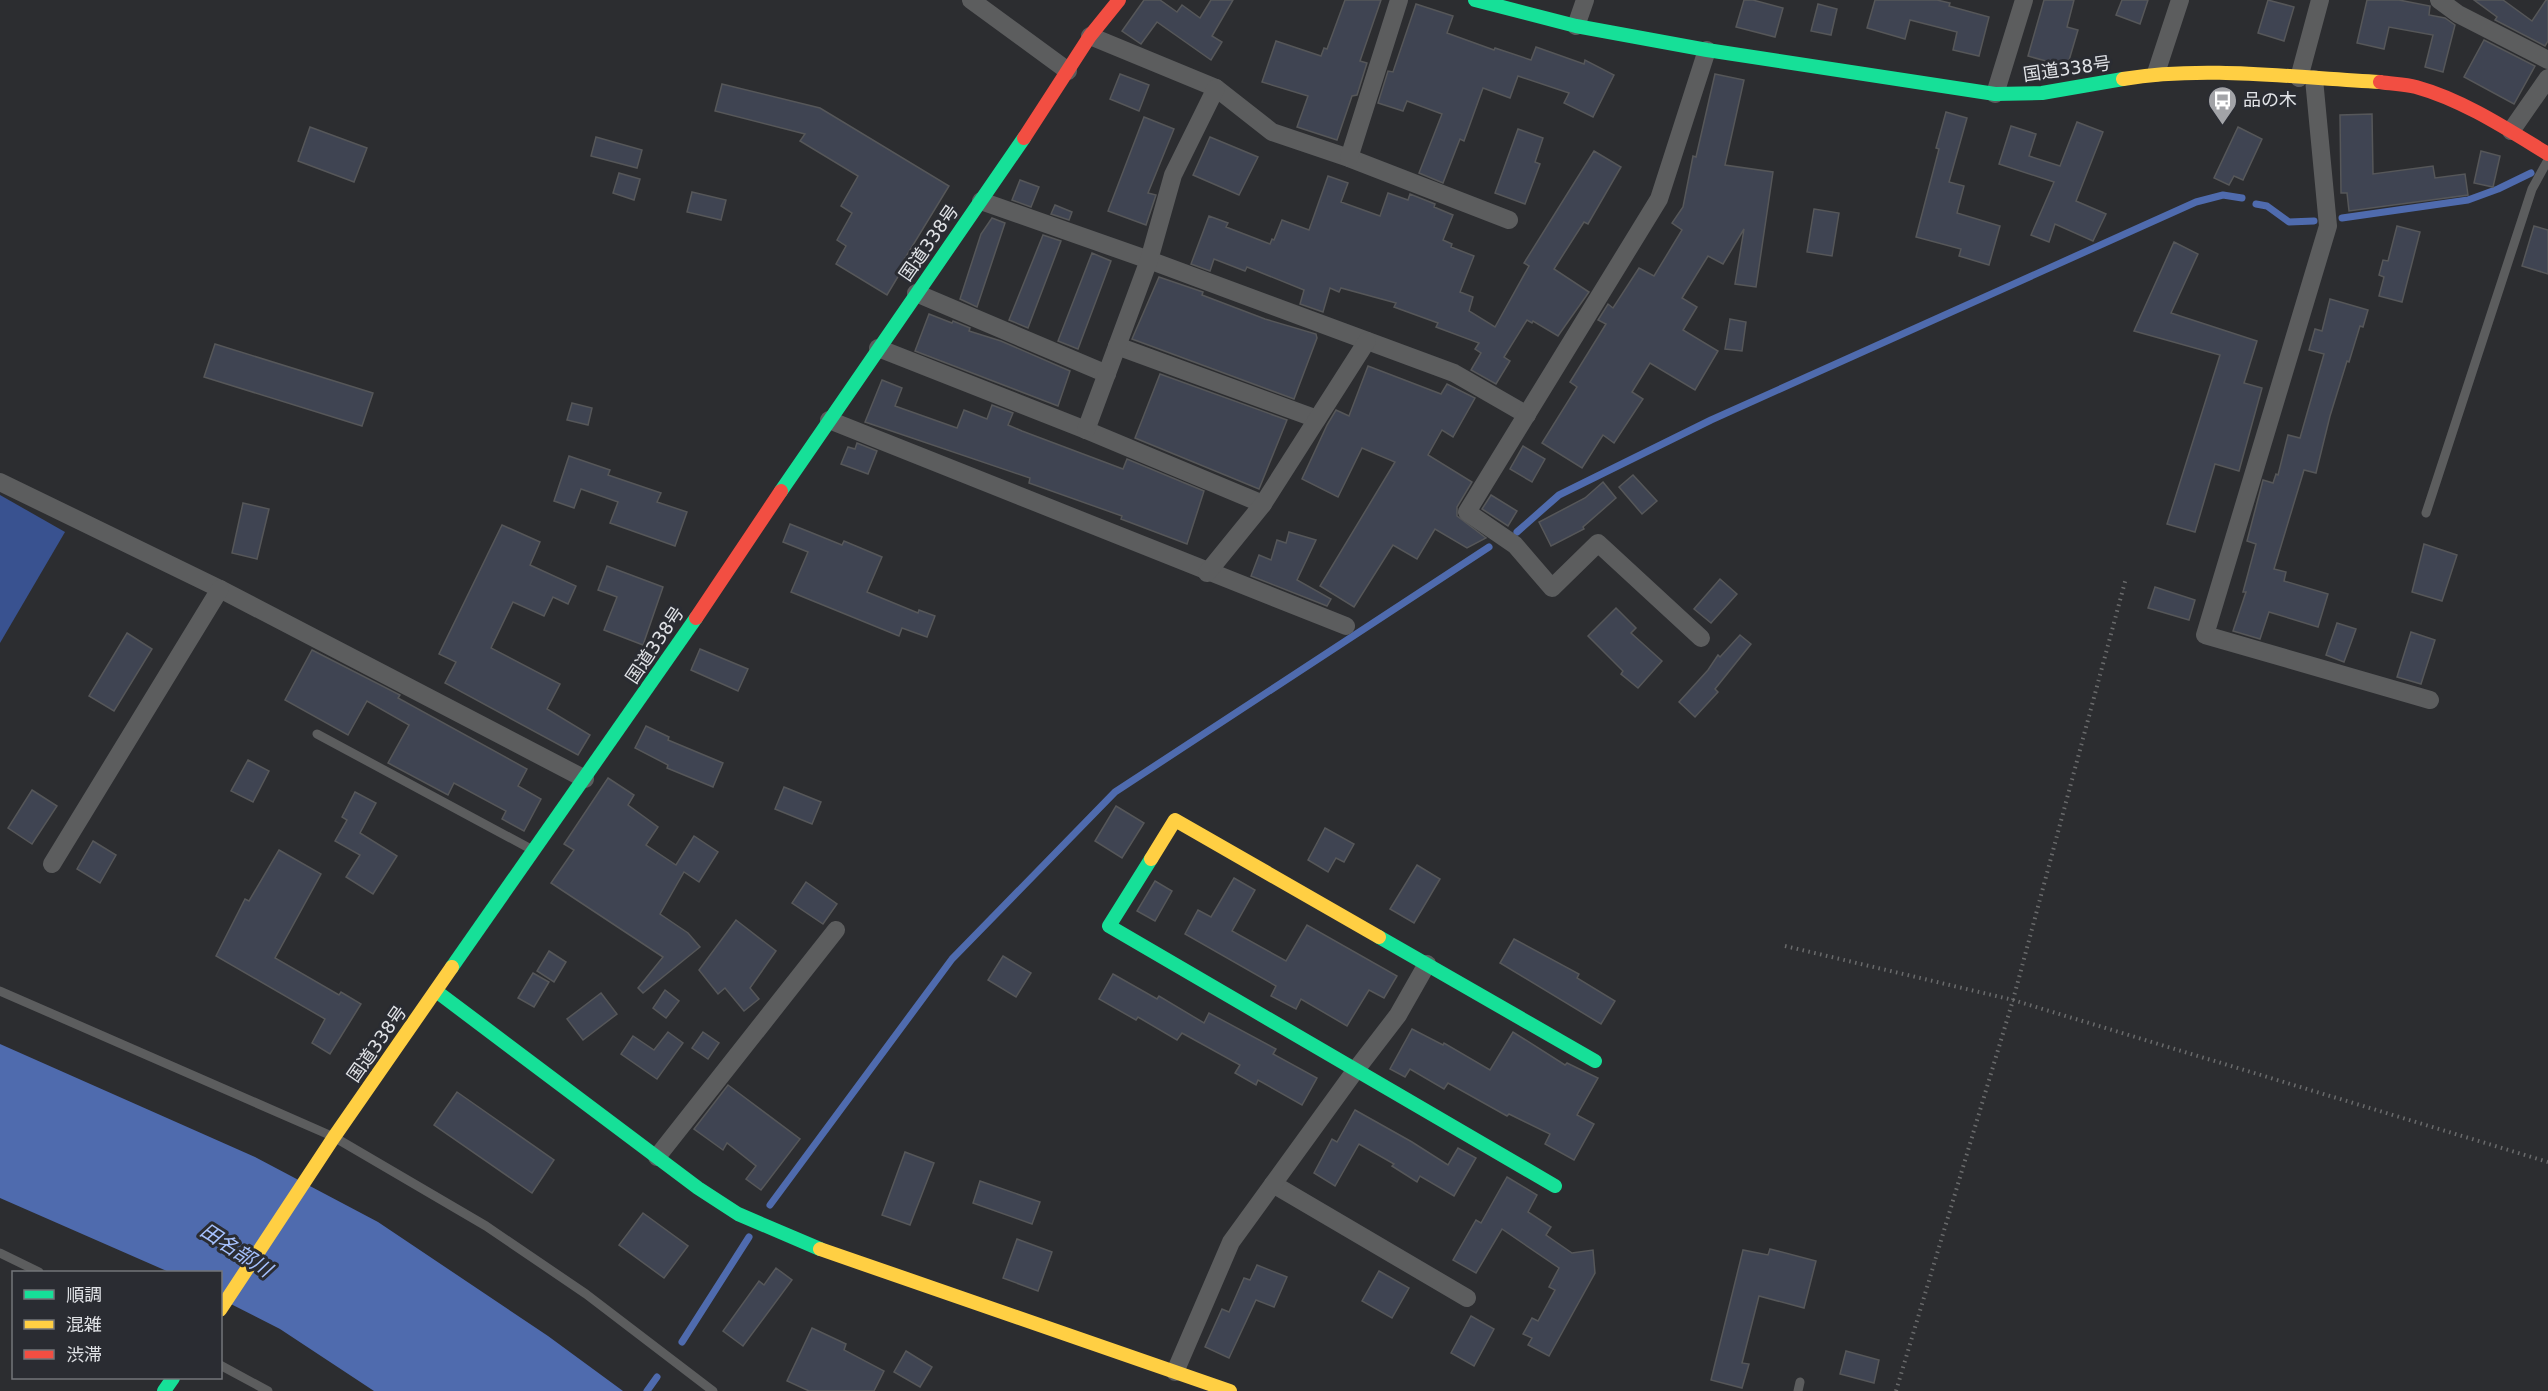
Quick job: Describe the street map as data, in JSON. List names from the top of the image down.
{
  "streets": {
    "main road": ["国道338号"]
  },
  "water": ["田名部川"],
  "places": {
    "bus stop": ["品の木"]
  },
  "legend": ["順調", "混雑", "渋滞"]
}
